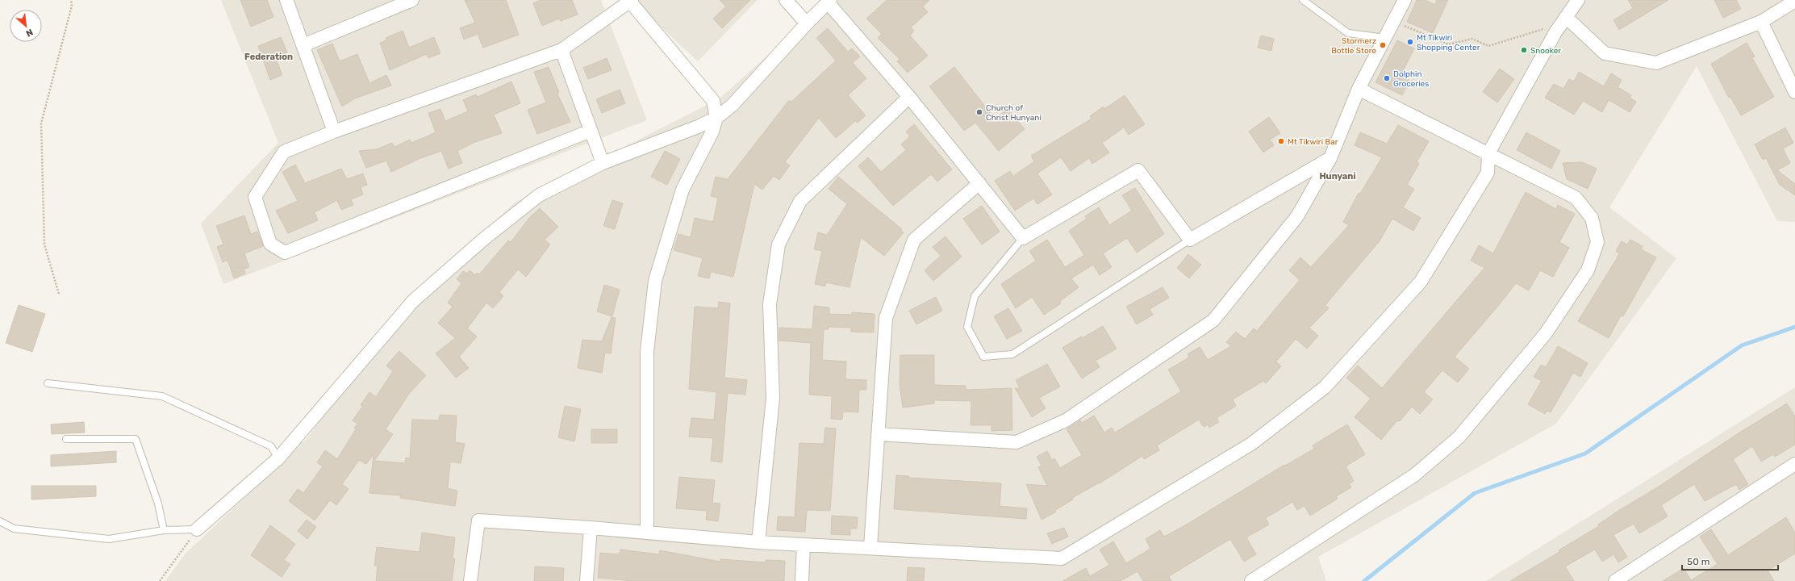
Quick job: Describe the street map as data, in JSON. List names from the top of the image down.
{
  "districts": ["Federation", "Hunyani"],
  "places": [
    "Mt Tikwiri Shopping Center",
    "Stormerz Bottle Store",
    "Snooker",
    "Dolphin Groceries",
    "Church of Christ Hunyani",
    "Mt Tikwiri Bar"
  ],
  "scale_bar": "50 m",
  "north": "bottom right"
}
